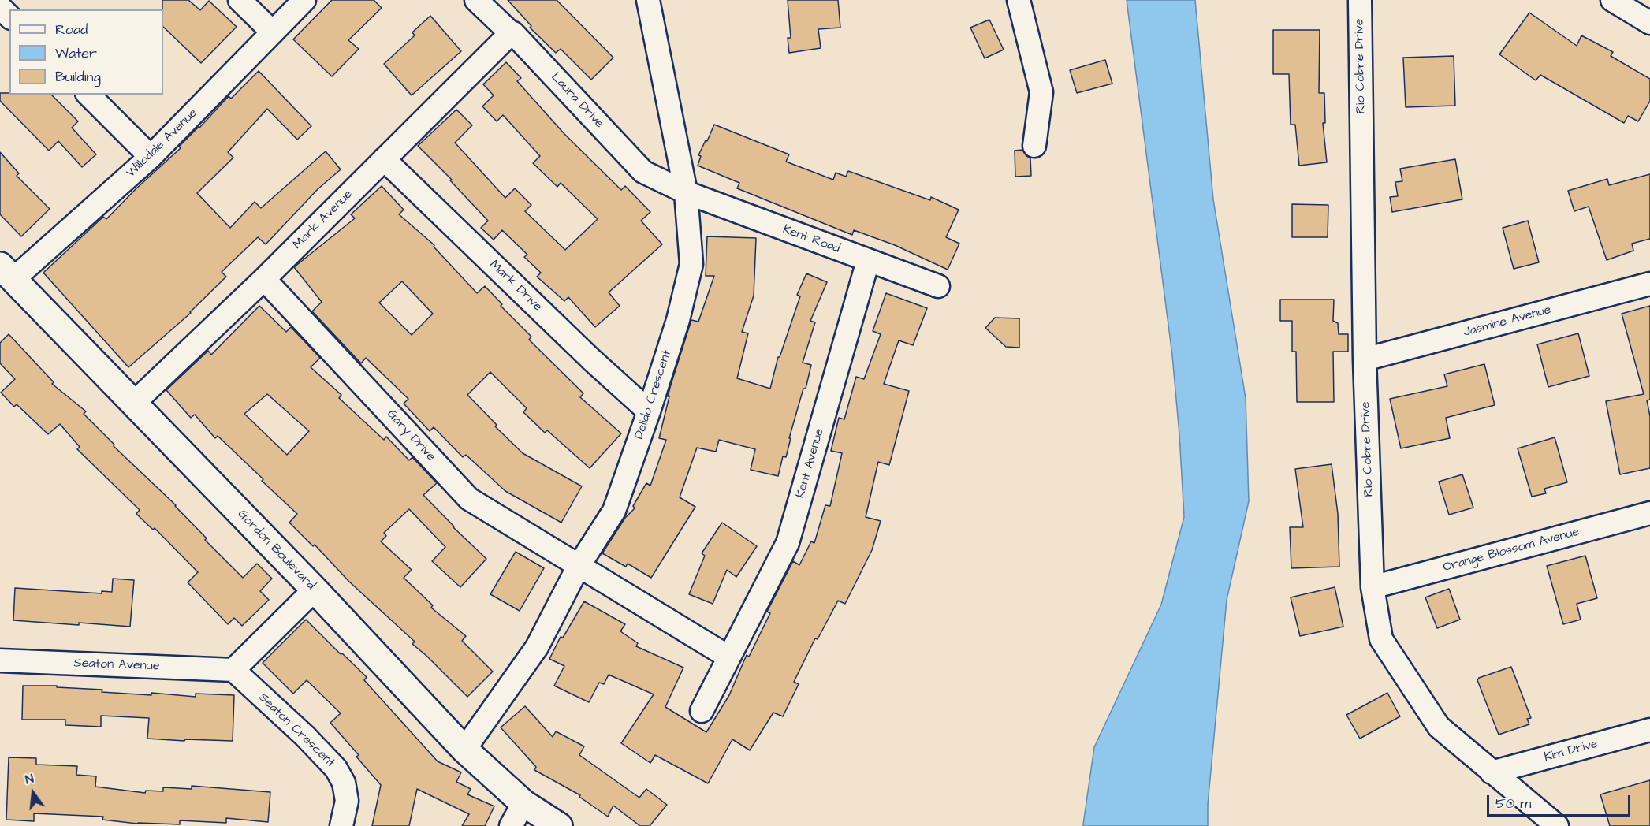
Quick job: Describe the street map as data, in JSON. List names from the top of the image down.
{
  "streets": {
    "street": [
      "Rio Cobre Drive",
      "Laura Drive",
      "Willodale Avenue",
      "Mark Avenue",
      "Kent Road",
      "Mark Drive",
      "Jasmine Avenue",
      "Delido Crescent",
      "Gary Drive",
      "Kent Avenue",
      "Gordon Boulevard",
      "Orange Blossom Avenue",
      "Seaton Avenue",
      "Seaton Crescent",
      "Kim Drive"
    ]
  },
  "crossings": [
    ["Rio Cobre Drive", "Jasmine Avenue"],
    ["Rio Cobre Drive", "Orange Blossom Avenue"],
    ["Rio Cobre Drive", "Kim Drive"],
    ["Laura Drive", "Mark Avenue"],
    ["Laura Drive", "Kent Road"],
    ["Laura Drive", "Delido Crescent"],
    ["Willodale Avenue", "Gordon Boulevard"],
    ["Mark Avenue", "Mark Drive"],
    ["Mark Avenue", "Gary Drive"],
    ["Mark Avenue", "Gordon Boulevard"],
    ["Kent Road", "Delido Crescent"],
    ["Kent Road", "Kent Avenue"],
    ["Mark Drive", "Delido Crescent"],
    ["Delido Crescent", "Gary Drive"],
    ["Delido Crescent", "Gordon Boulevard"],
    ["Seaton Avenue", "Seaton Crescent"]
  ],
  "legend": ["Road", "Water", "Building"],
  "scale_bar": "50 m",
  "north": "top"
}
